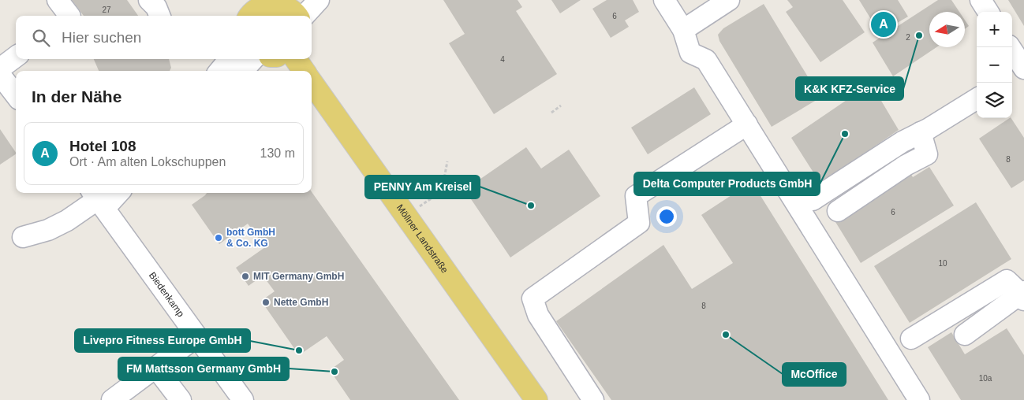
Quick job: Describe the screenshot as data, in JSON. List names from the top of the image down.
{
  "streets": {
    "main road": ["Möllner Landstraße"],
    "street": ["Biedenkamp"]
  },
  "places": [
    "K&K KFZ-Service",
    "Delta Computer Products GmbH",
    "PENNY Am Kreisel",
    "bott GmbH & Co. KG",
    "MIT Germany GmbH",
    "Nette GmbH",
    "McOffice",
    "Livepro Fitness Europe GmbH",
    "FM Mattsson Germany GmbH"
  ],
  "house_numbers": [
    "27",
    "6",
    "2",
    "4",
    "8",
    "6",
    "10",
    "8",
    "10a"
  ],
  "north": "left",
  "page": {
    "pins": "A",
    "map_buttons": ["+", "−"],
    "search": "Hier suchen",
    "heading": "In der Nähe",
    "list": [
      {
        "mark": "A",
        "name": "Hotel 108",
        "note": "Ort · Am alten Lokschuppen",
        "value": "130 m"
      }
    ]
  }
}
